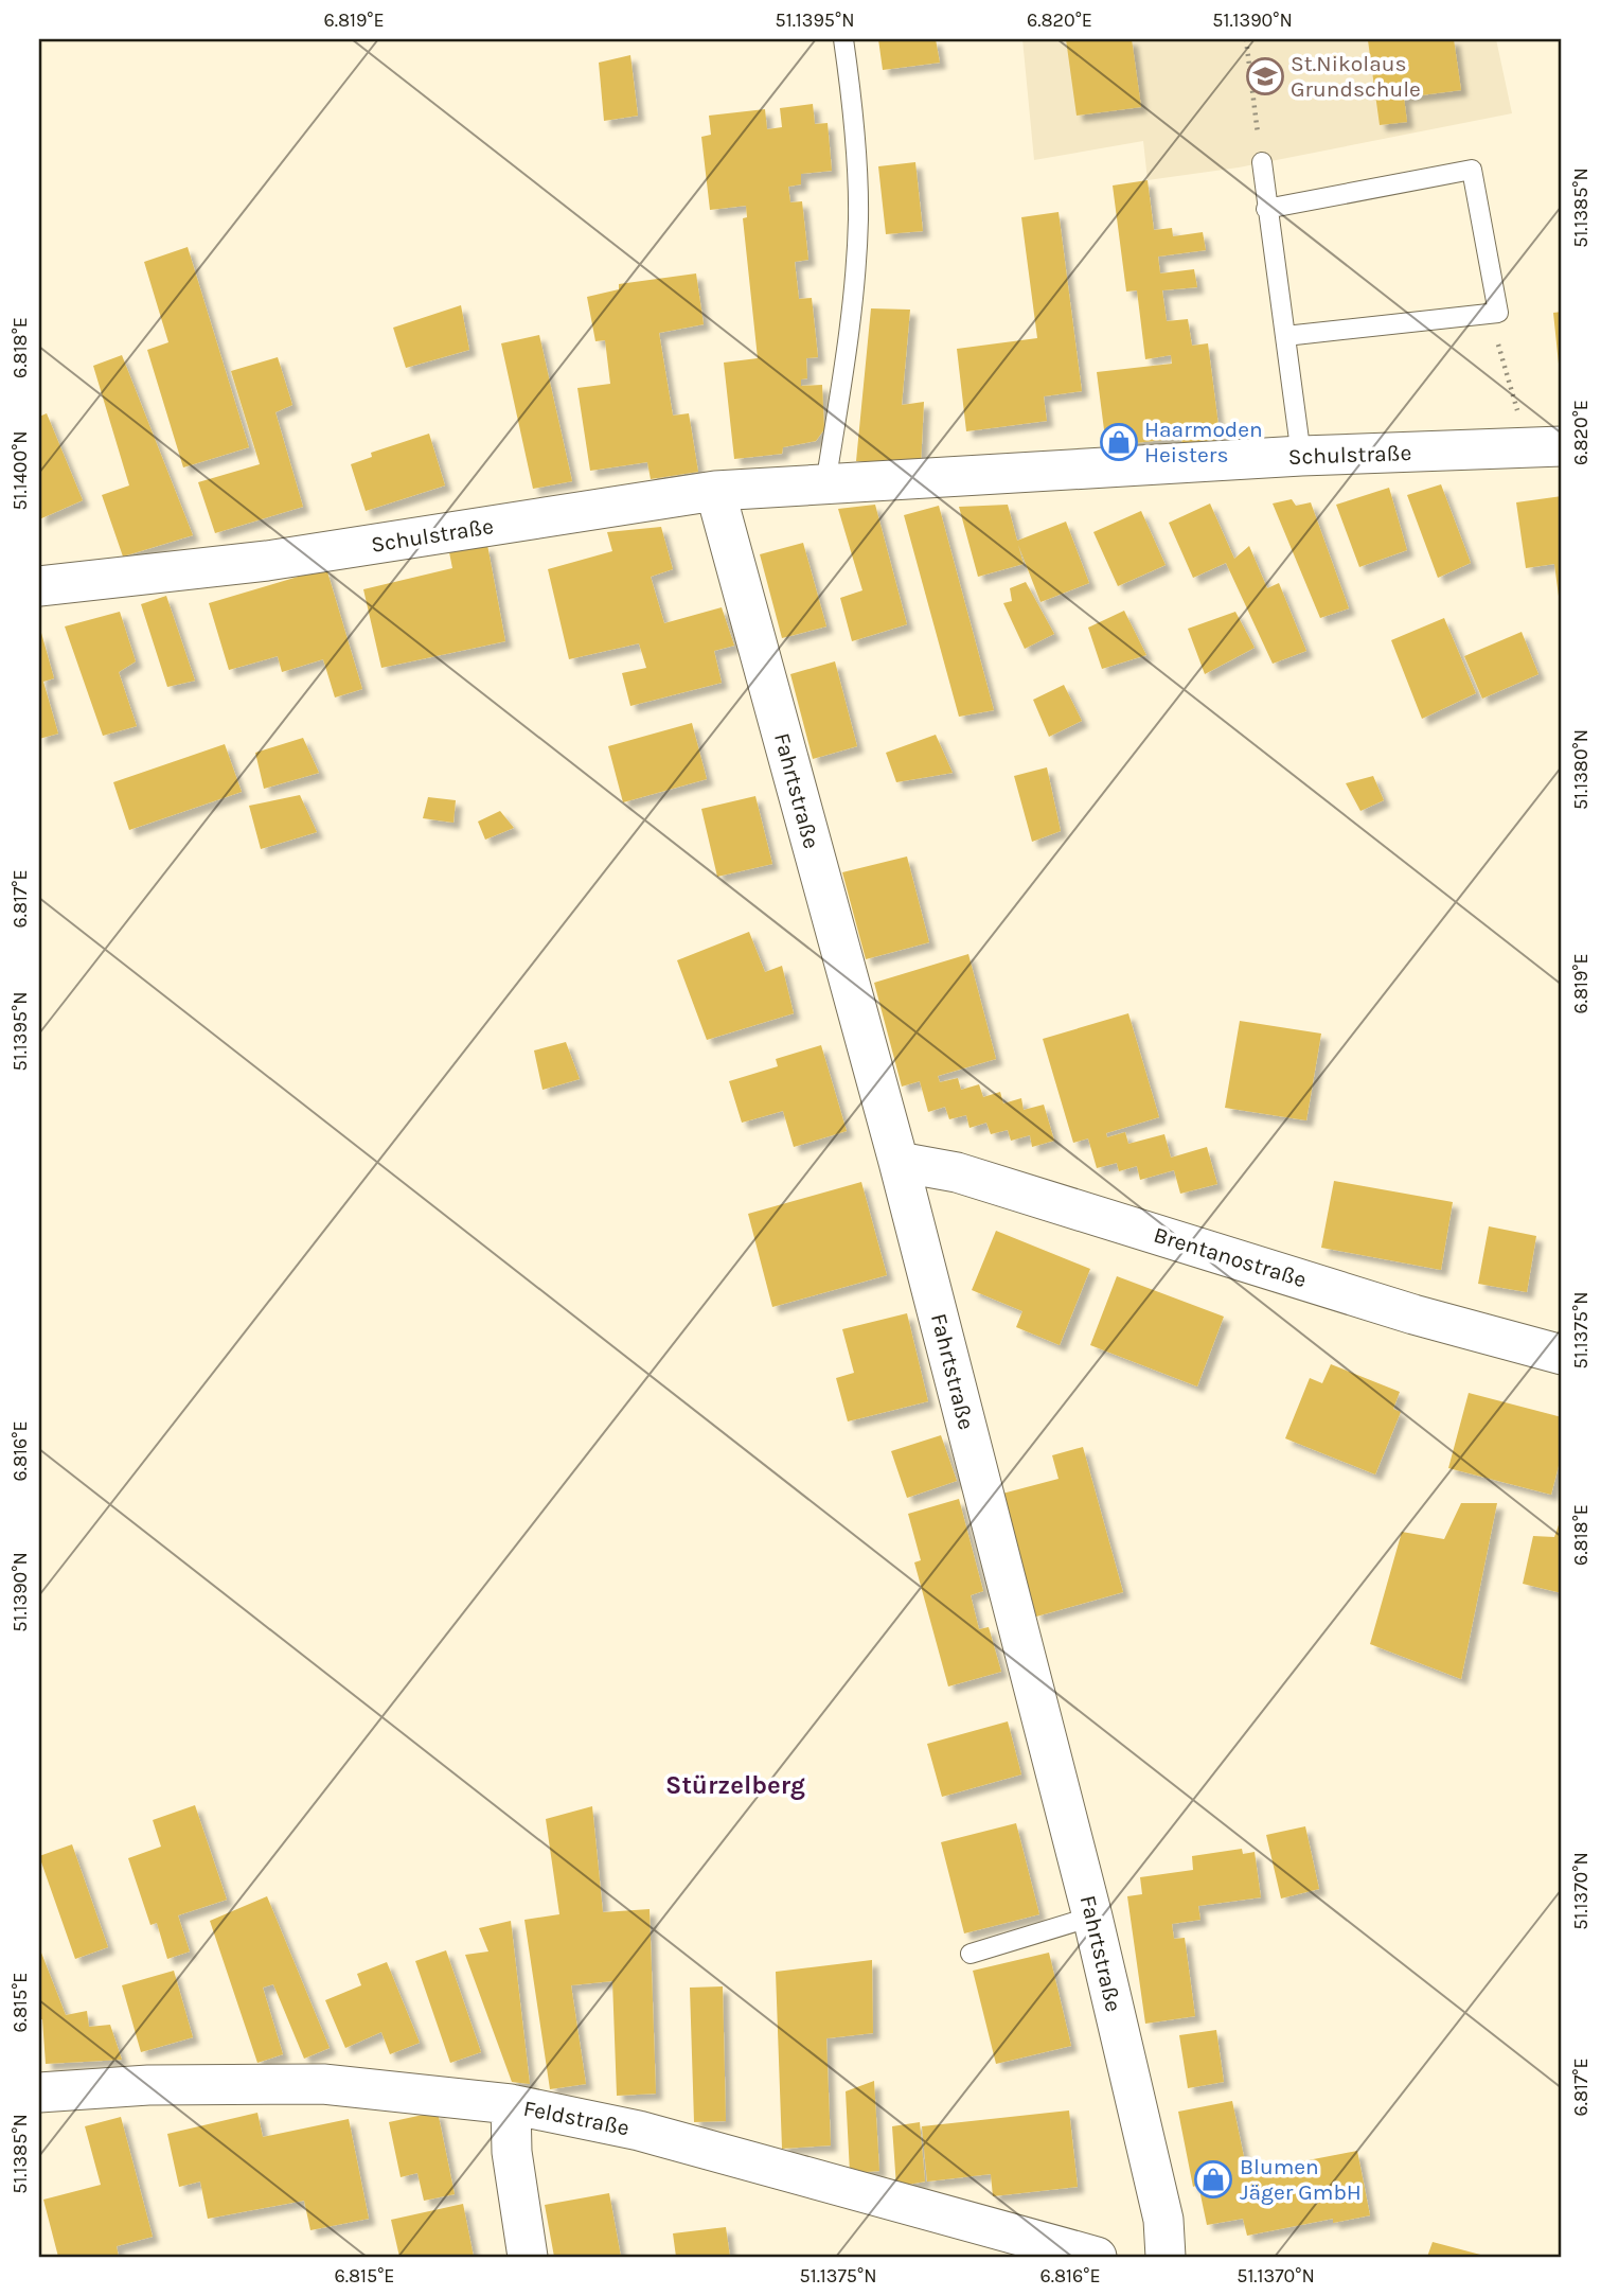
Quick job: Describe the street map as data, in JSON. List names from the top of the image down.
{
  "streets": {
    "street": [
      "Schulstraße",
      "Fahrtstraße",
      "Brentanostraße",
      "Feldstraße"
    ]
  },
  "crossings": [
    ["Schulstraße", "Fahrtstraße"],
    ["Fahrtstraße", "Brentanostraße"]
  ],
  "districts": ["Stürzelberg"],
  "places": {
    "school or university": ["St.Nikolaus Grundschule"],
    "shop": ["Haarmoden Heisters", "Blumen Jäger GmbH"]
  },
  "coordinates": [
    "6.819°E",
    "51.1395°N",
    "6.820°E",
    "51.1390°N",
    "51.1385°N",
    "6.818°E",
    "51.1400°N",
    "51.1380°N",
    "6.817°E",
    "51.1375°N",
    "6.816°E",
    "51.1370°N",
    "6.815°E"
  ]
}
